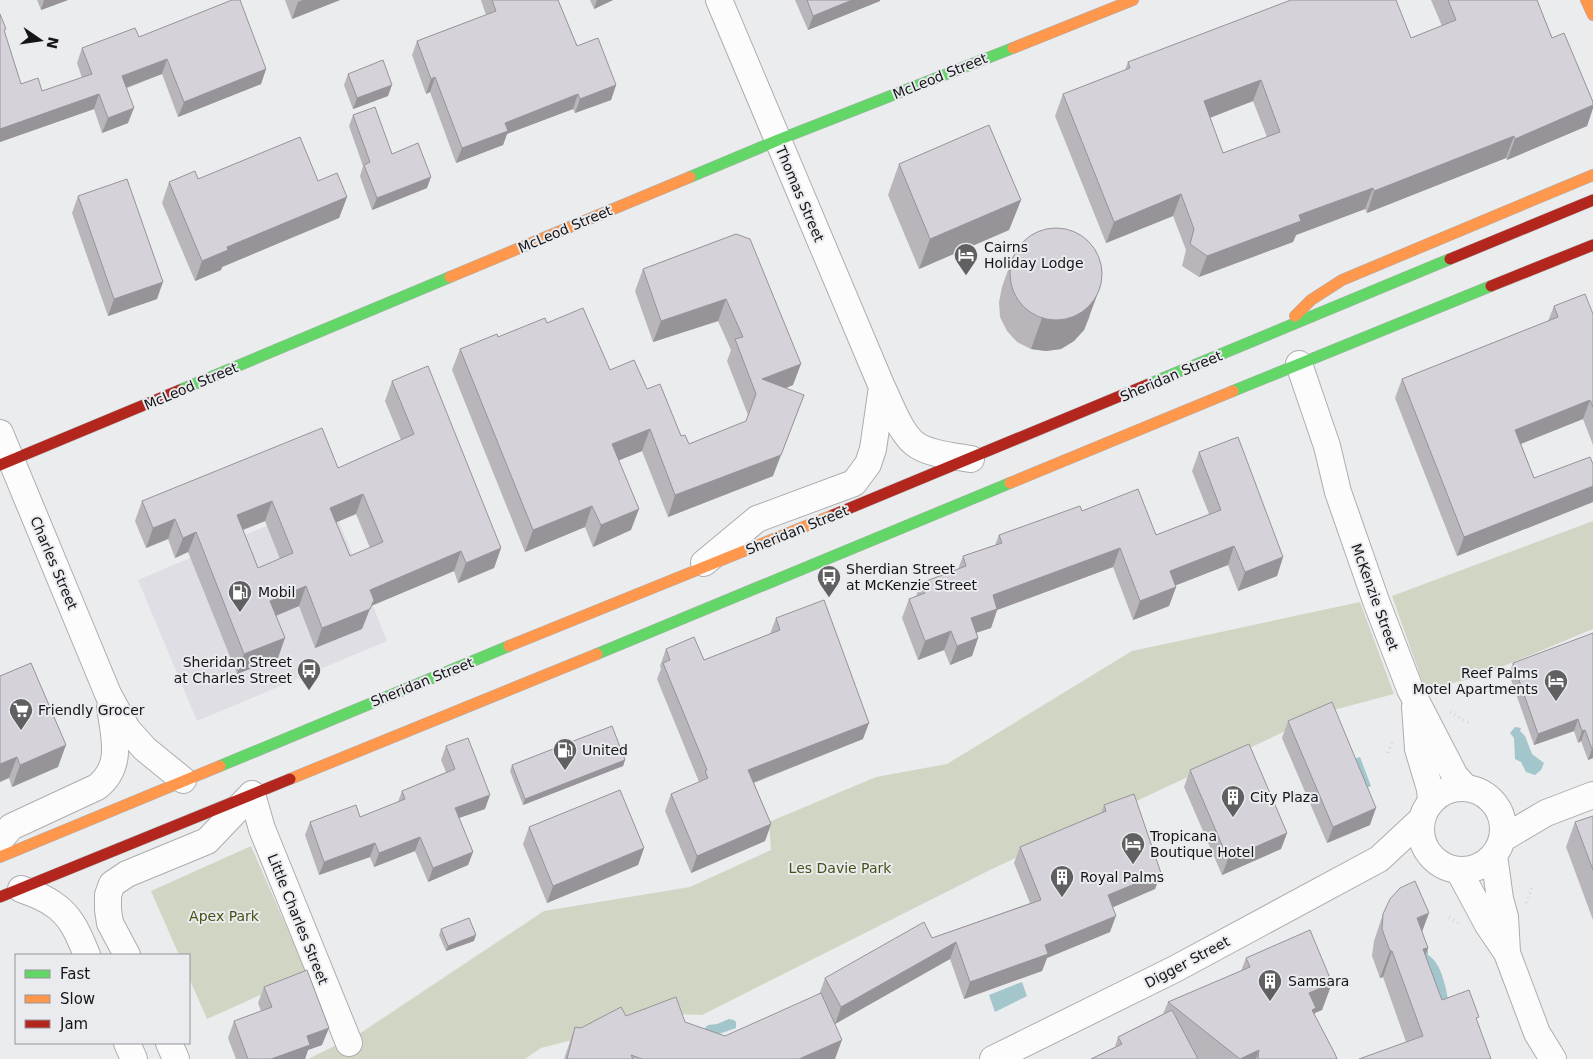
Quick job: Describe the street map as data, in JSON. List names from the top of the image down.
{
  "streets": {
    "main road": ["McLeod Street", "Sheridan Street"],
    "street": [
      "Thomas Street",
      "Charles Street",
      "McKenzie Street",
      "Little Charles Street",
      "Digger Street"
    ]
  },
  "crossings": [
    ["McLeod Street", "Thomas Street"],
    ["McLeod Street", "Charles Street"],
    ["Thomas Street", "Sheridan Street"],
    ["Sheridan Street", "Charles Street"],
    ["Sheridan Street", "McKenzie Street"],
    ["Sheridan Street", "Little Charles Street"],
    ["McKenzie Street", "Digger Street"]
  ],
  "parks": ["Les Davie Park", "Apex Park"],
  "places": {
    "hotel": ["Cairns Holiday Lodge", "Reef Palms Motel Apartments", "Tropicana Boutique Hotel"],
    "bus stop": ["Sherdian Street at McKenzie Street", "Sheridan Street at Charles Street"],
    "fuel station": ["Mobil", "United"],
    "supermarket": ["Friendly Grocer"],
    "building": ["City Plaza", "Royal Palms", "Samsara"]
  },
  "legend": ["Fast", "Slow", "Jam"],
  "north": "right"
}
